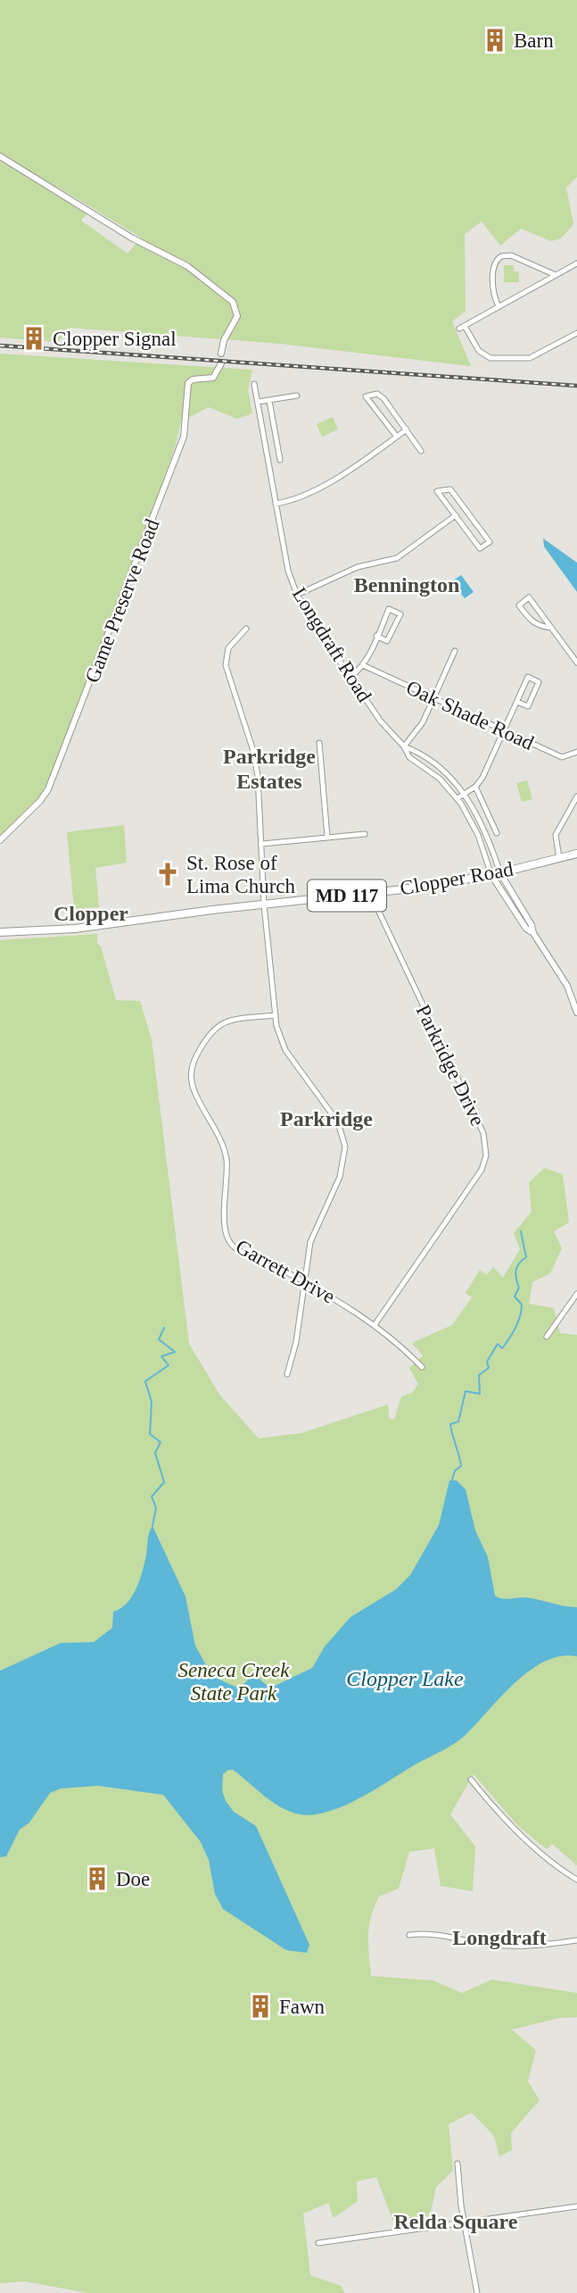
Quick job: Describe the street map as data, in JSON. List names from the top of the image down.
{
  "streets": {
    "main road": ["Clopper Road", "MD 117"],
    "street": [
      "Game Preserve Road",
      "Longdraft Road",
      "Oak Shade Road",
      "Parkridge Drive",
      "Garrett Drive"
    ]
  },
  "crossings": [
    ["Longdraft Road", "Clopper Road"],
    ["Clopper Road", "Parkridge Drive"],
    ["Parkridge Drive", "Garrett Drive"]
  ],
  "districts": [
    "Bennington",
    "Parkridge Estates",
    "Clopper",
    "Parkridge",
    "Longdraft",
    "Relda Square"
  ],
  "water": ["Clopper Lake"],
  "parks": ["Seneca Creek State Park"],
  "places": {
    "building": [
      "Barn",
      "Clopper Signal",
      "Doe",
      "Fawn"
    ],
    "church": ["St. Rose of Lima Church"]
  }
}
